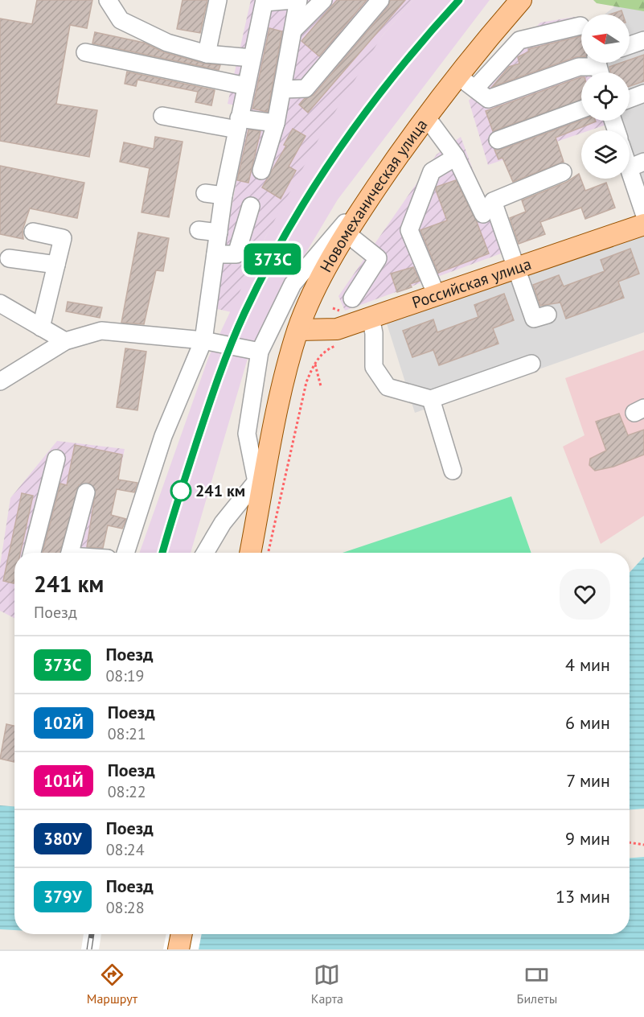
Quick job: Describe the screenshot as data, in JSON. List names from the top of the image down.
{
  "streets": {
    "main road": ["Новомеханическая улица", "Российская улица"]
  },
  "crossings": [
    ["Новомеханическая улица", "Российская улица"]
  ],
  "places": ["241 км"],
  "north": "left",
  "page": {
    "on_map": "373C",
    "heading": ["241 км", "Поезд"],
    "list": [
      {
        "mark": "373C",
        "name": "Поезд",
        "note": "08:19",
        "value": "4 мин"
      },
      {
        "mark": "102Й",
        "name": "Поезд",
        "note": "08:21",
        "value": "6 мин"
      },
      {
        "mark": "101Й",
        "name": "Поезд",
        "note": "08:22",
        "value": "7 мин"
      },
      {
        "mark": "380У",
        "name": "Поезд",
        "note": "08:24",
        "value": "9 мин"
      },
      {
        "mark": "379У",
        "name": "Поезд",
        "note": "08:28",
        "value": "13 мин"
      }
    ],
    "tabs": ["Маршрут", "Карта", "Билеты"]
  }
}
